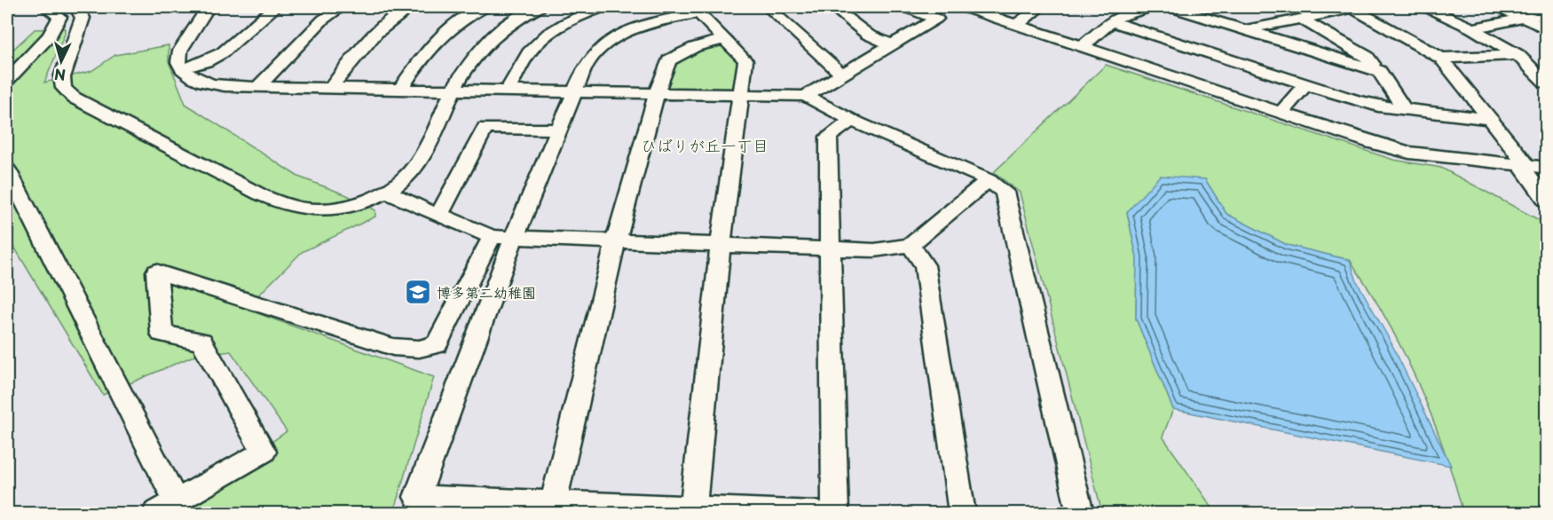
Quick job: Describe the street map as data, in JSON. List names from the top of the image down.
{
  "districts": ["ひばりが丘一丁目"],
  "places": {
    "school or university": ["博多第二幼稚園"]
  },
  "north": "bottom"
}
